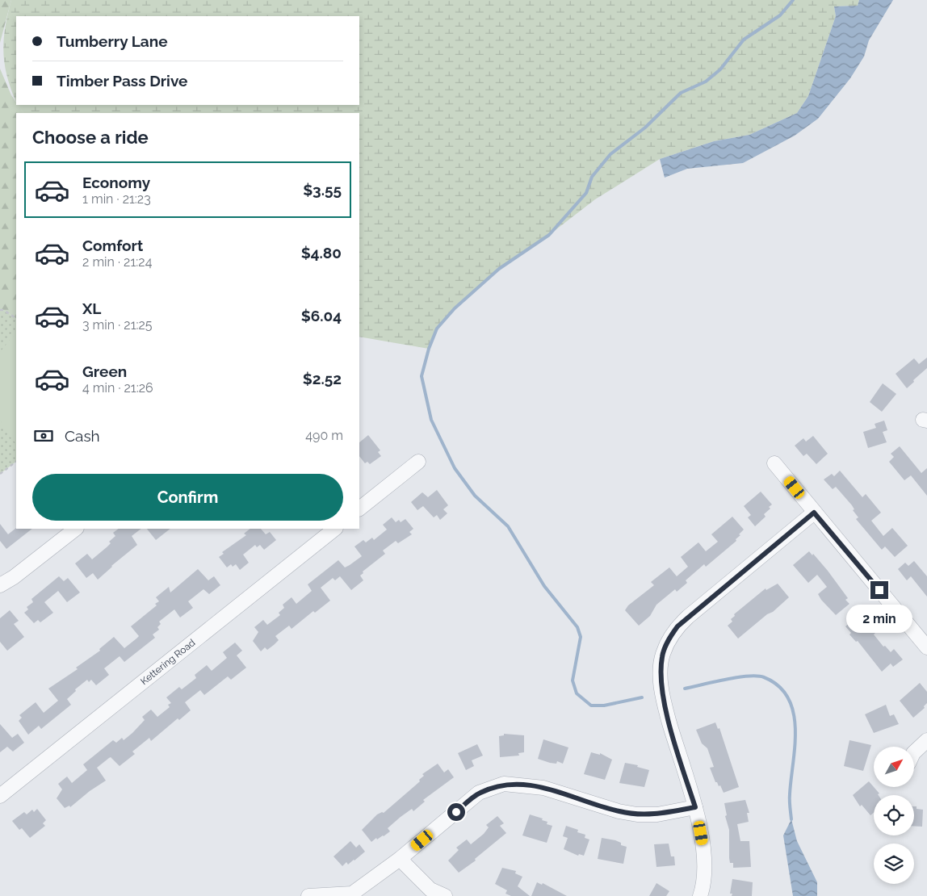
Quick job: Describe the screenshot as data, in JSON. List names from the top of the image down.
{
  "streets": {
    "street": ["Kettering Road"]
  },
  "north": "top right",
  "page": {
    "banner": ["Tumberry Lane", "Timber Pass Drive"],
    "heading": "Choose a ride",
    "list": [
      {
        "name": "Economy",
        "note": "1 min · 21:23",
        "value": "$3.55"
      },
      {
        "name": "Comfort",
        "note": "2 min · 21:24",
        "value": "$4.80"
      },
      {
        "name": "XL",
        "note": "3 min · 21:25",
        "value": "$6.04"
      },
      {
        "name": "Green",
        "note": "4 min · 21:26",
        "value": "$2.52"
      }
    ],
    "pay": ["Cash", "490 m"],
    "buttons": "Confirm",
    "bubble": "2 min"
  }
}
